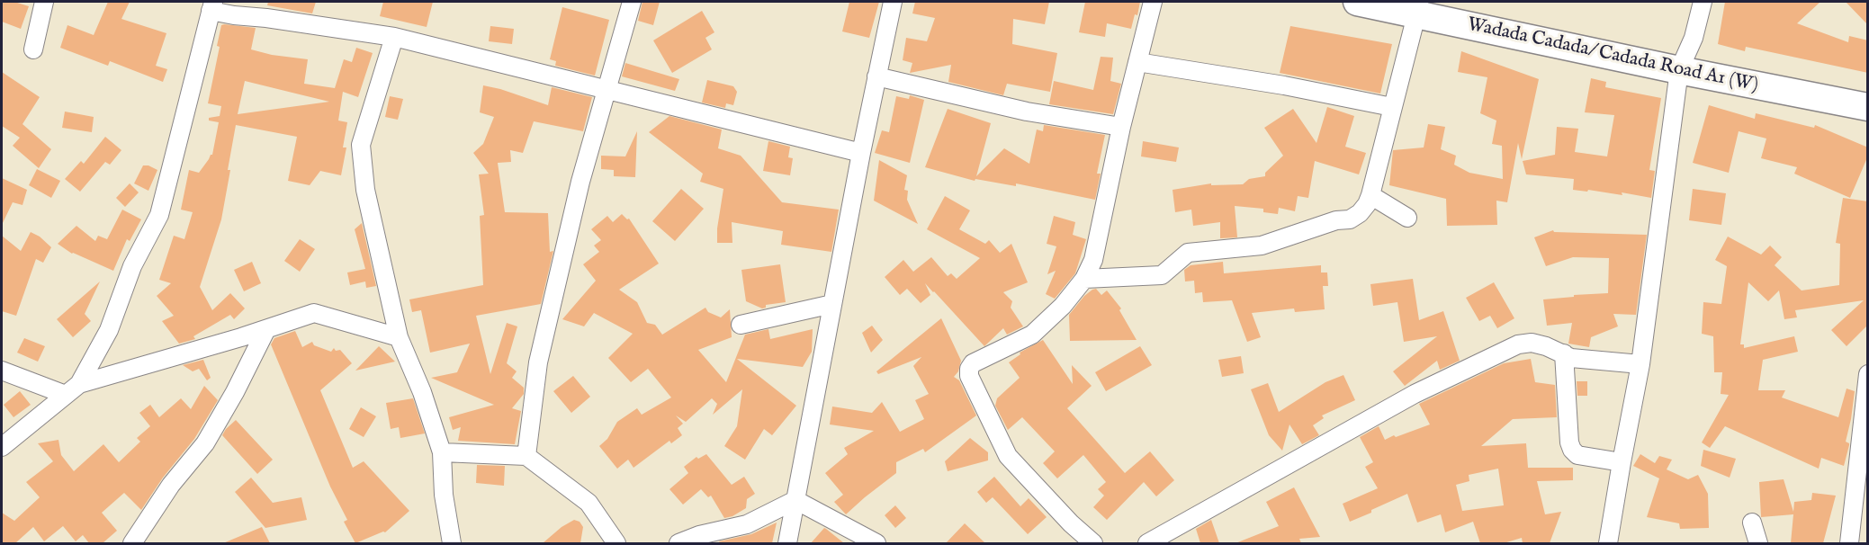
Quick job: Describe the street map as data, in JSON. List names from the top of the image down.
{
  "streets": {
    "main road": ["Wadada Cadada/ Cadada Road A1 (W)"]
  }
}
